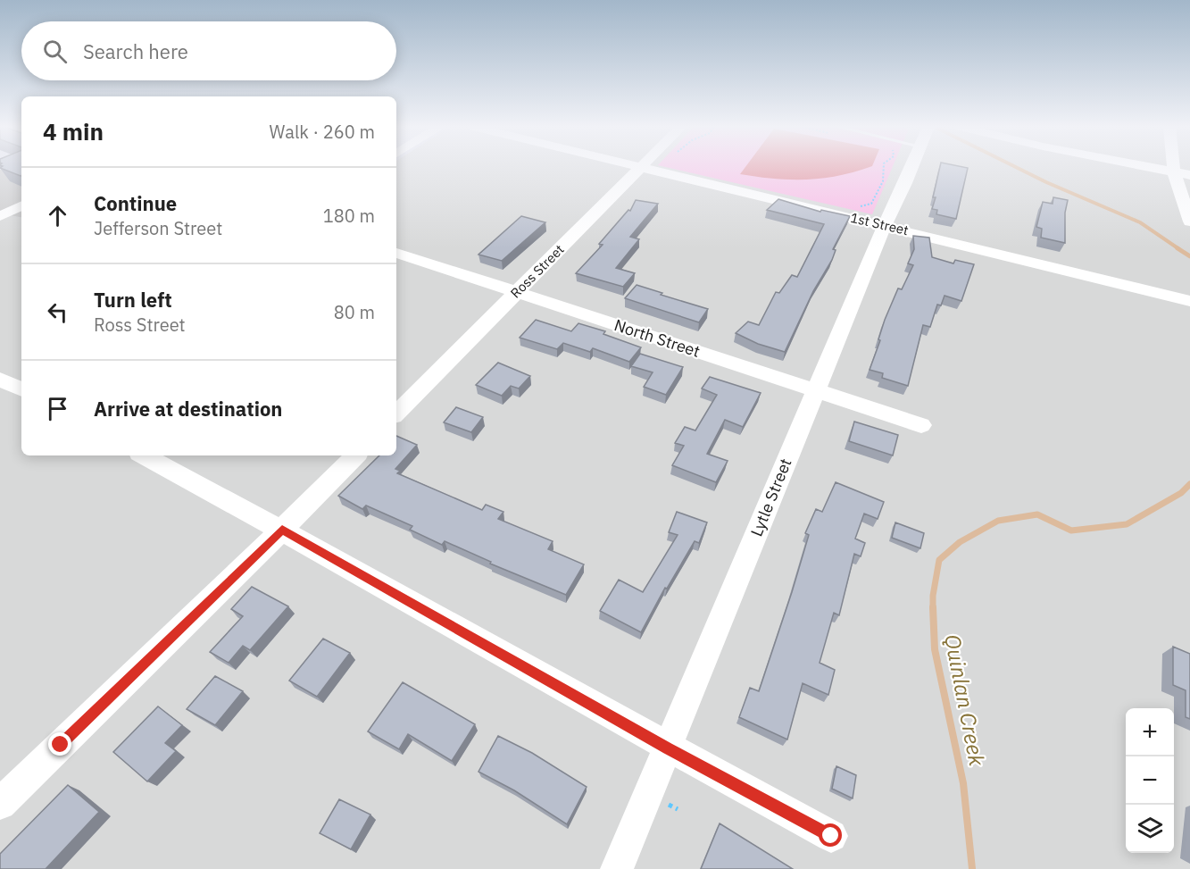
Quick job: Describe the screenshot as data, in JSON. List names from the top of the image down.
{
  "streets": {
    "street": [
      "1st Street",
      "Ross Street",
      "North Street",
      "Lytle Street"
    ]
  },
  "crossings": [
    ["1st Street", "Ross Street"],
    ["1st Street", "Lytle Street"],
    ["Ross Street", "North Street"],
    ["North Street", "Lytle Street"]
  ],
  "water": ["Quinlan Creek"],
  "page": {
    "search": "Search here",
    "heading": ["4 min", "Walk · 260 m"],
    "list": [
      ["Continue", "Jefferson Street", "180 m"],
      ["Turn left", "Ross Street", "80 m"],
      "Arrive at destination"
    ],
    "map_buttons": ["+", "−"]
  }
}
